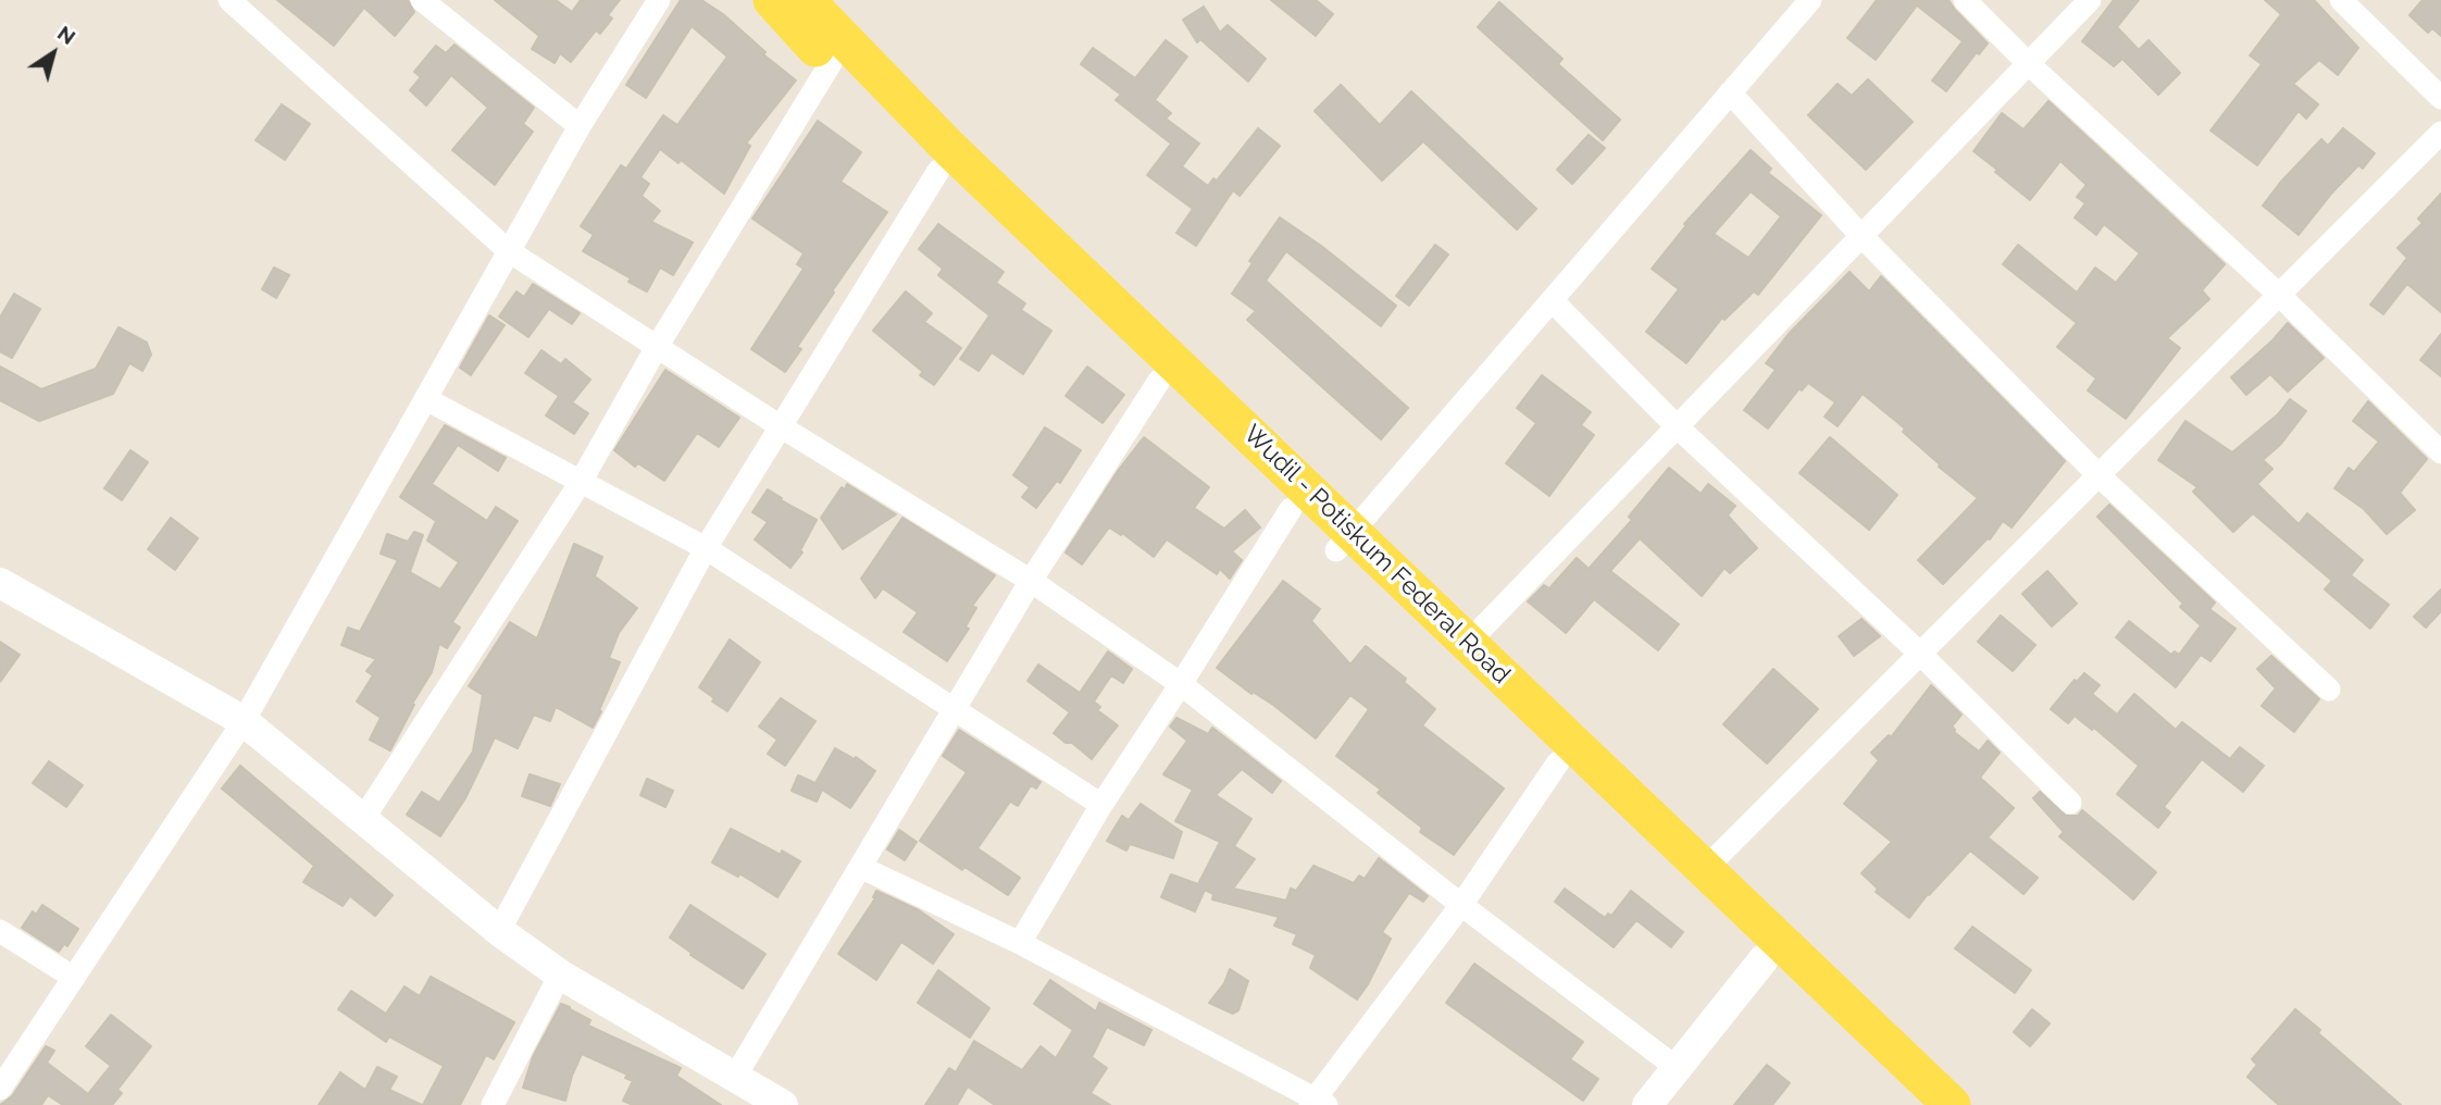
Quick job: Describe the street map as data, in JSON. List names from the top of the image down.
{
  "streets": {
    "main road": ["Wudil - Potiskum Federal Road"]
  },
  "north": "top right"
}
